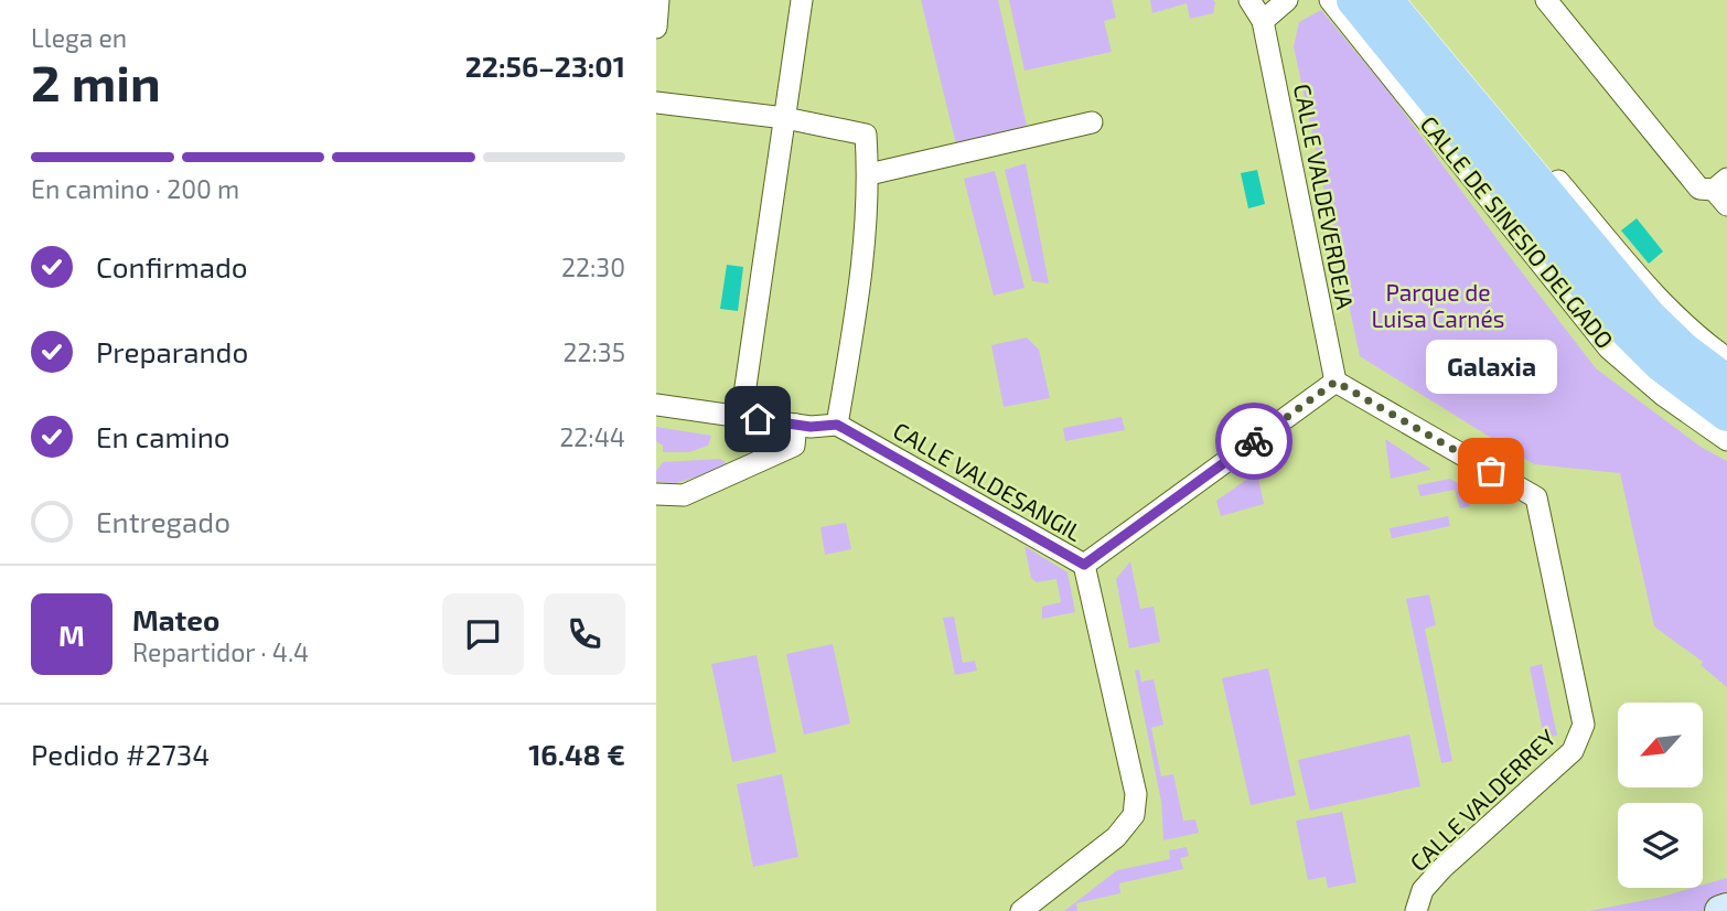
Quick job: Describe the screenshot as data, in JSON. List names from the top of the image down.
{
  "streets": {
    "main road": ["CALLE DE SINESIO DELGADO"],
    "street": ["CALLE VALDEVERDEJA", "CALLE VALDESANGIL", "CALLE VALDERREY"]
  },
  "crossings": [
    ["CALLE VALDEVERDEJA", "CALLE VALDESANGIL"],
    ["CALLE VALDEVERDEJA", "CALLE VALDERREY"],
    ["CALLE VALDESANGIL", "CALLE VALDERREY"]
  ],
  "parks": ["Parque de Luisa Carnés"],
  "places": ["Galaxia"],
  "north": "bottom left",
  "page": {
    "heading": ["2 min", "Llega en", "22:56–23:01"],
    "panel": [
      "Mateo",
      "Repartidor · 4.4",
      "Pedido #2734",
      "16.48 €"
    ],
    "bar": "En camino · 200 m",
    "list": [
      ["Confirmado", "22:30"],
      ["Preparando", "22:35"],
      ["En camino", "22:44"],
      "Entregado"
    ],
    "bubble": "Galaxia",
    "round": "M"
  }
}
